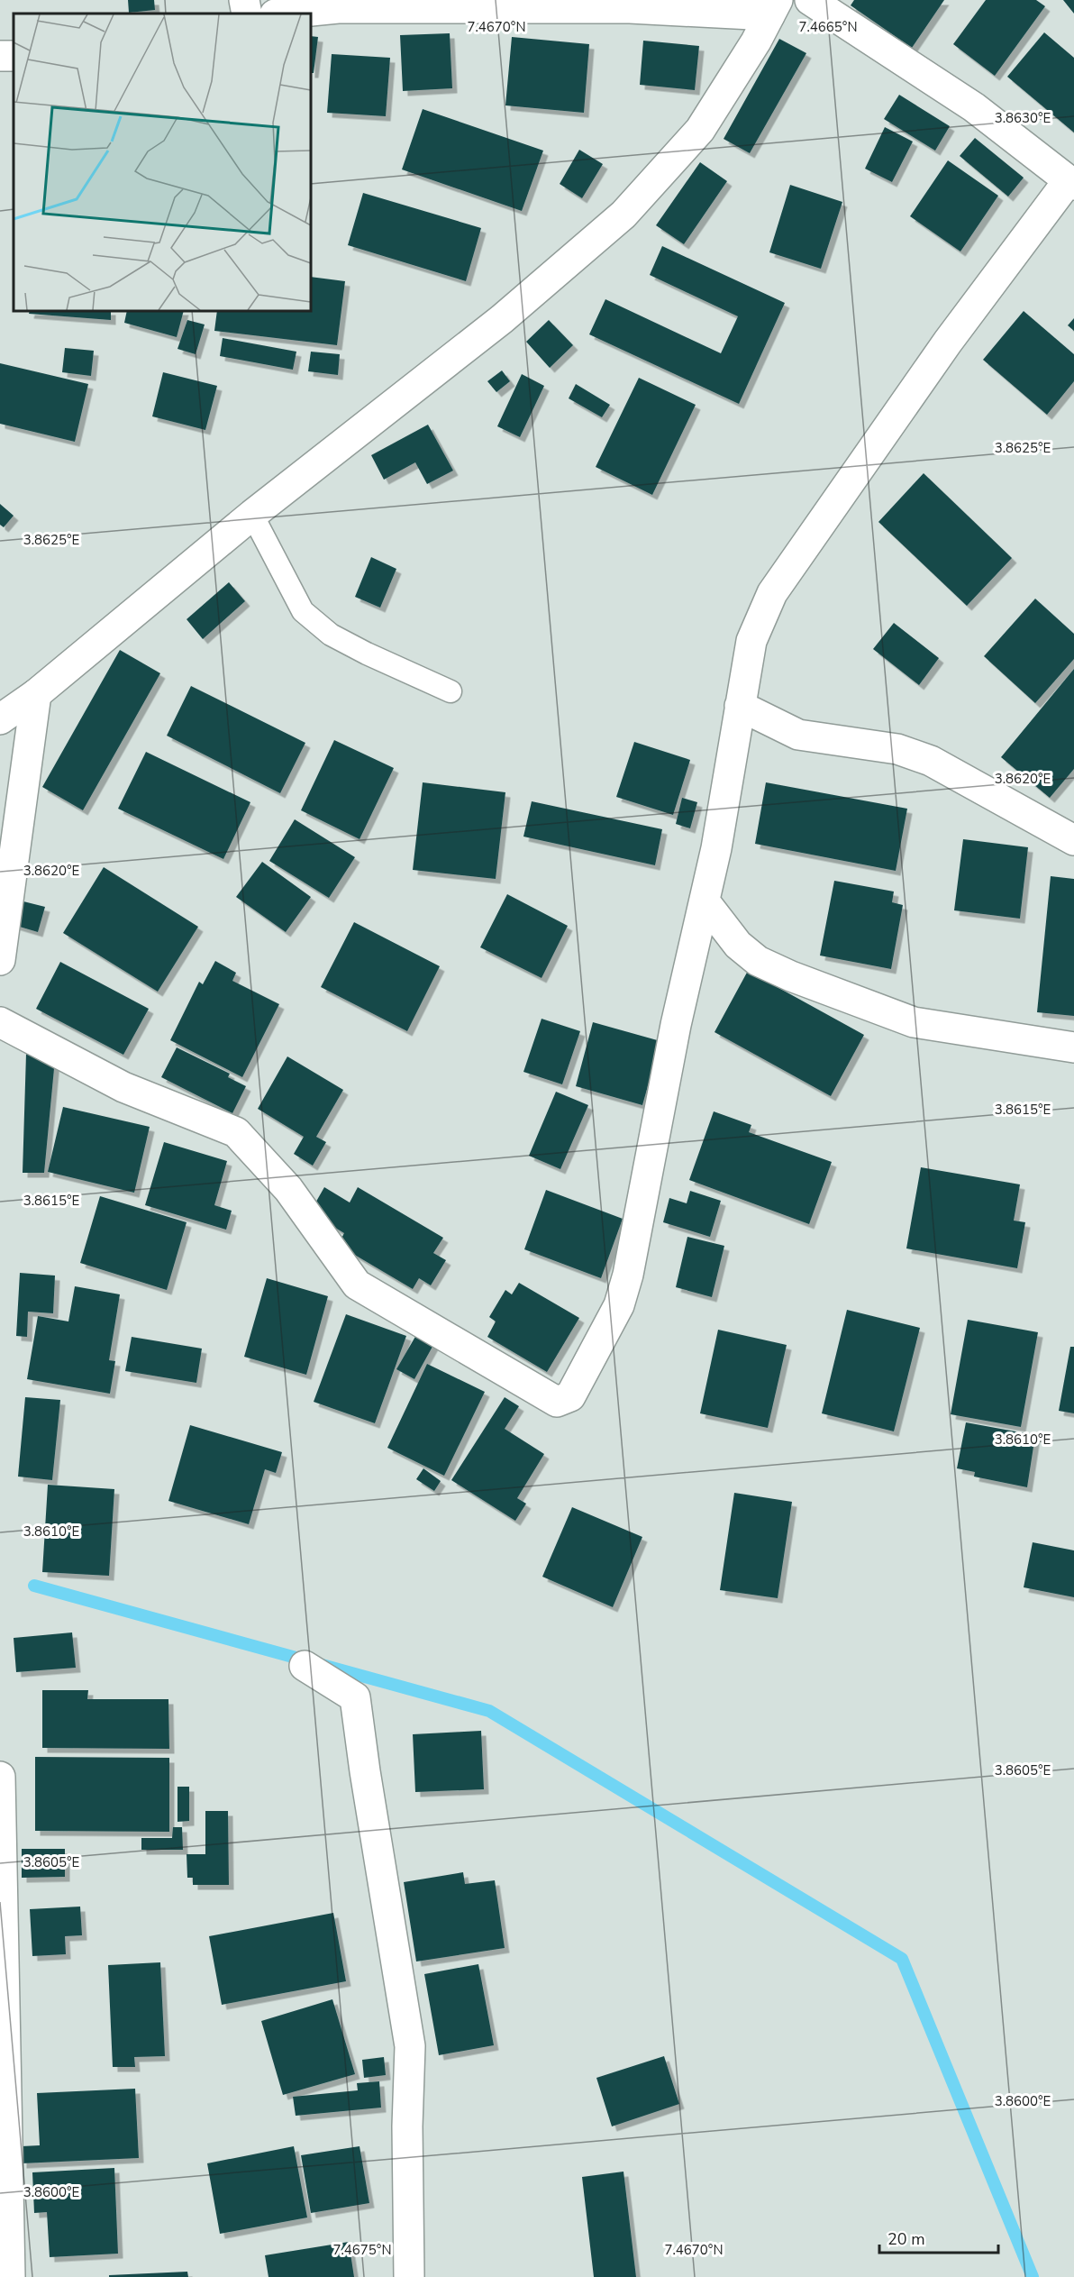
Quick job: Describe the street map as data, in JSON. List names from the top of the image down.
{
  "scale_bar": "20 m",
  "coordinates": [
    "7.4670°N",
    "7.4665°N",
    "3.8630°E",
    "3.8625°E",
    "3.8620°E",
    "3.8615°E",
    "3.8610°E",
    "3.8605°E",
    "3.8600°E",
    "7.4675°N"
  ]
}
